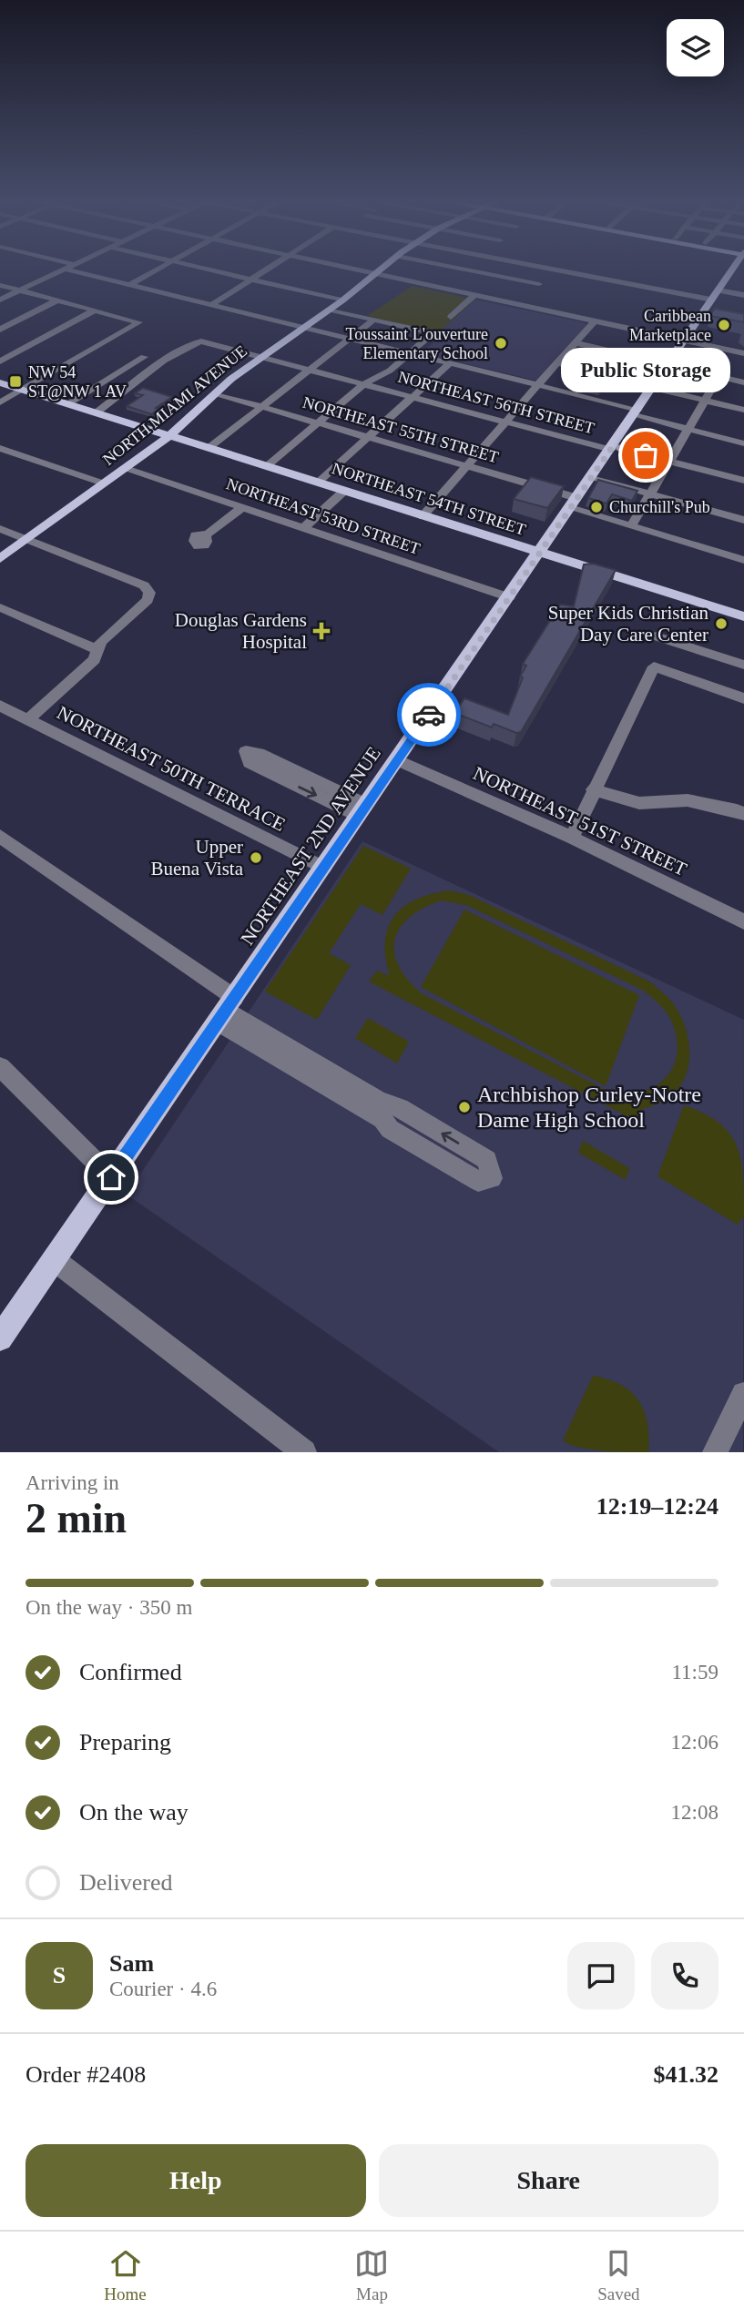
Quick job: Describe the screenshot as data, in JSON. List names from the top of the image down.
{
  "streets": {
    "main road": ["NORTH MIAMI AVENUE", "NORTHEAST 54TH STREET", "NORTHEAST 2ND AVENUE"],
    "street": [
      "NORTHEAST 56TH STREET",
      "NORTHEAST 55TH STREET",
      "NORTHEAST 53RD STREET",
      "NORTHEAST 50TH TERRACE",
      "NORTHEAST 51ST STREET"
    ]
  },
  "crossings": [
    ["NORTHEAST 56TH STREET", "NORTH MIAMI AVENUE"],
    ["NORTHEAST 56TH STREET", "NORTHEAST 54TH STREET"],
    ["NORTHEAST 56TH STREET", "NORTHEAST 2ND AVENUE"],
    ["NORTH MIAMI AVENUE", "NORTHEAST 55TH STREET"],
    ["NORTH MIAMI AVENUE", "NORTHEAST 54TH STREET"],
    ["NORTH MIAMI AVENUE", "NORTHEAST 53RD STREET"],
    ["NORTHEAST 55TH STREET", "NORTHEAST 2ND AVENUE"],
    ["NORTHEAST 54TH STREET", "NORTHEAST 2ND AVENUE"],
    ["NORTHEAST 53RD STREET", "NORTHEAST 2ND AVENUE"],
    ["NORTHEAST 50TH TERRACE", "NORTHEAST 2ND AVENUE"],
    ["NORTHEAST 51ST STREET", "NORTHEAST 2ND AVENUE"]
  ],
  "places": {
    "other": [
      "Caribbean Marketplace",
      "Toussaint L'ouverture Elementary School",
      "Public Storage",
      "Churchill's Pub",
      "Super Kids Christian Day Care Center",
      "Upper Buena Vista",
      "Archbishop Curley-Notre Dame High School"
    ],
    "transit": ["NW 54 ST@NW 1 AV"],
    "health": ["Douglas Gardens Hospital"]
  },
  "page": {
    "bubble": "Public Storage",
    "heading": ["2 min", "Arriving in", "12:19–12:24"],
    "panel": [
      "Sam",
      "Courier · 4.6",
      "Order #2408",
      "$41.32"
    ],
    "bar": "On the way · 350 m",
    "list": [
      ["Confirmed", "11:59"],
      ["Preparing", "12:06"],
      ["On the way", "12:08"],
      "Delivered"
    ],
    "round": "S",
    "buttons": ["Help", "Share"],
    "tabs": ["Home", "Map", "Saved"]
  }
}
